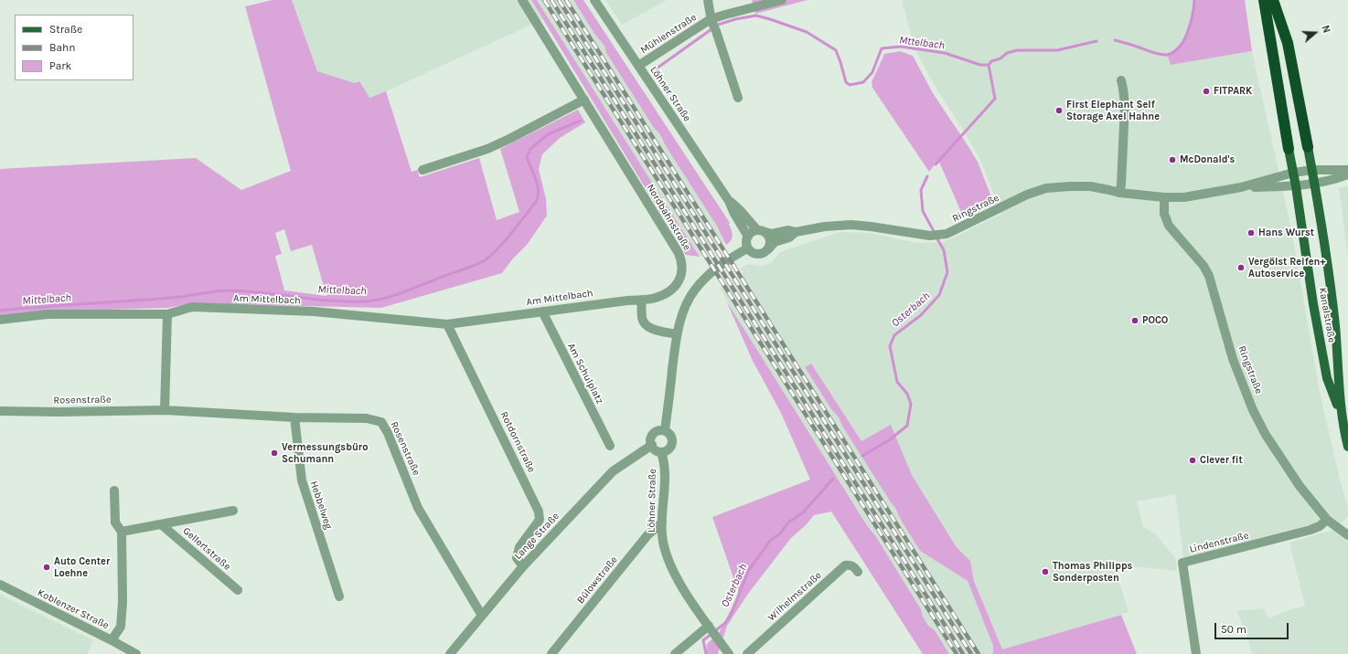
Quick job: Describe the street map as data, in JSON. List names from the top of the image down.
{
  "streets": {
    "main road": ["Kanalstraße"],
    "street": [
      "Mühlenstraße",
      "Löhner Straße",
      "Ringstraße",
      "Nordbahnstraße",
      "Am Mittelbach",
      "Am Schulplatz",
      "Rosenstraße",
      "Rotdornstraße",
      "Hebbelweg",
      "Lange Straße",
      "Lindenstraße",
      "Gellertstraße",
      "Bülowstraße",
      "Wilhelmstraße",
      "Koblenzer Straße"
    ]
  },
  "crossings": [
    ["Mühlenstraße", "Löhner Straße"],
    ["Löhner Straße", "Ringstraße"],
    ["Löhner Straße", "Lange Straße"],
    ["Löhner Straße", "Bülowstraße"],
    ["Ringstraße", "Kanalstraße"],
    ["Ringstraße", "Lindenstraße"],
    ["Nordbahnstraße", "Am Mittelbach"],
    ["Am Mittelbach", "Am Schulplatz"],
    ["Am Mittelbach", "Rotdornstraße"],
    ["Rosenstraße", "Hebbelweg"],
    ["Rosenstraße", "Lange Straße"],
    ["Rotdornstraße", "Lange Straße"]
  ],
  "water": ["Mttelbach", "Mittelbach", "Osterbach"],
  "places": [
    "FITPARK",
    "First Elephant Self Storage Axel Hahne",
    "McDonald's",
    "Hans Wurst",
    "Vergölst Reifen+ Autoservice",
    "POCO",
    "Vermessungsbüro Schumann",
    "Clever fit",
    "Auto Center Loehne",
    "Thomas Philipps Sonderposten"
  ],
  "legend": ["Straße", "Bahn", "Park"],
  "scale_bar": "50 m",
  "north": "right"
}
